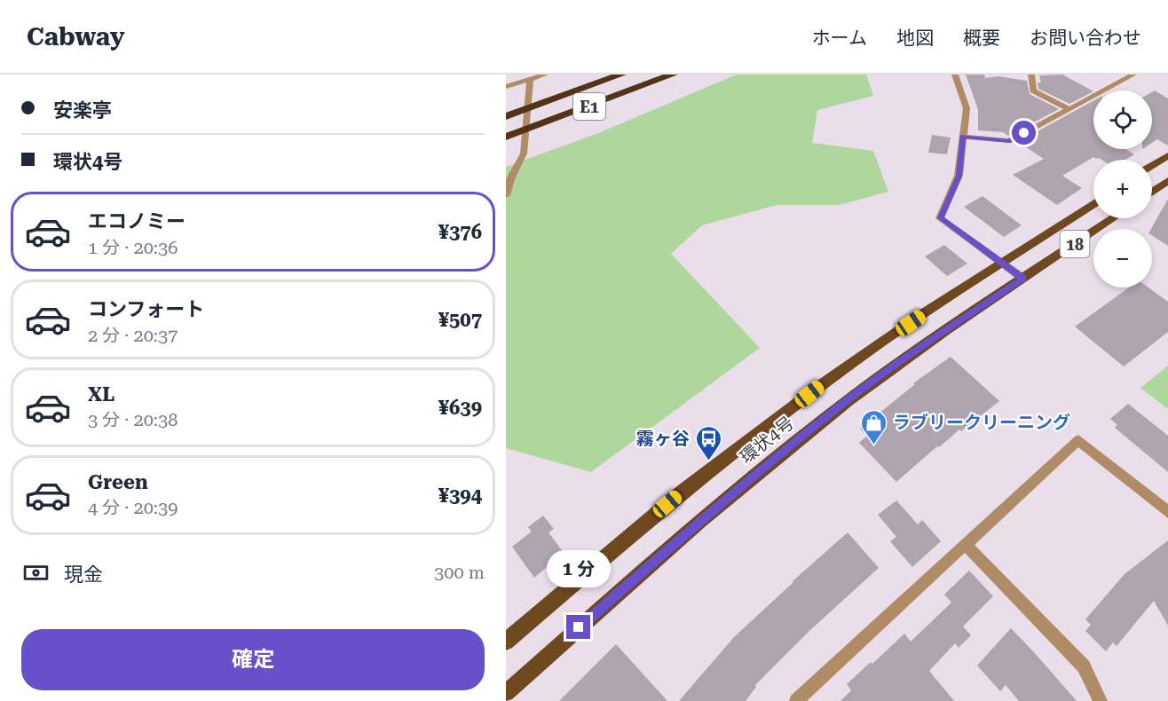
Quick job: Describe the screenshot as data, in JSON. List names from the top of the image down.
{
  "streets": {
    "highway": ["E1"],
    "main road": ["18", "環状4号"]
  },
  "places": {
    "shop": ["ラブリークリーニング"],
    "bus stop": ["霧ヶ谷"]
  },
  "page": {
    "header": "Cabway",
    "nav": [
      "ホーム",
      "地図",
      "概要",
      "お問い合わせ"
    ],
    "banner": ["安楽亭", "環状4号"],
    "map_buttons": ["+", "−"],
    "list": [
      {
        "name": "エコノミー",
        "note": "1 分 · 20:36",
        "value": "¥376"
      },
      {
        "name": "コンフォート",
        "note": "2 分 · 20:37",
        "value": "¥507"
      },
      {
        "name": "XL",
        "note": "3 分 · 20:38",
        "value": "¥639"
      },
      {
        "name": "Green",
        "note": "4 分 · 20:39",
        "value": "¥394"
      }
    ],
    "pay": ["現金", "300 m"],
    "bubble": "1 分",
    "buttons": "確定"
  }
}
